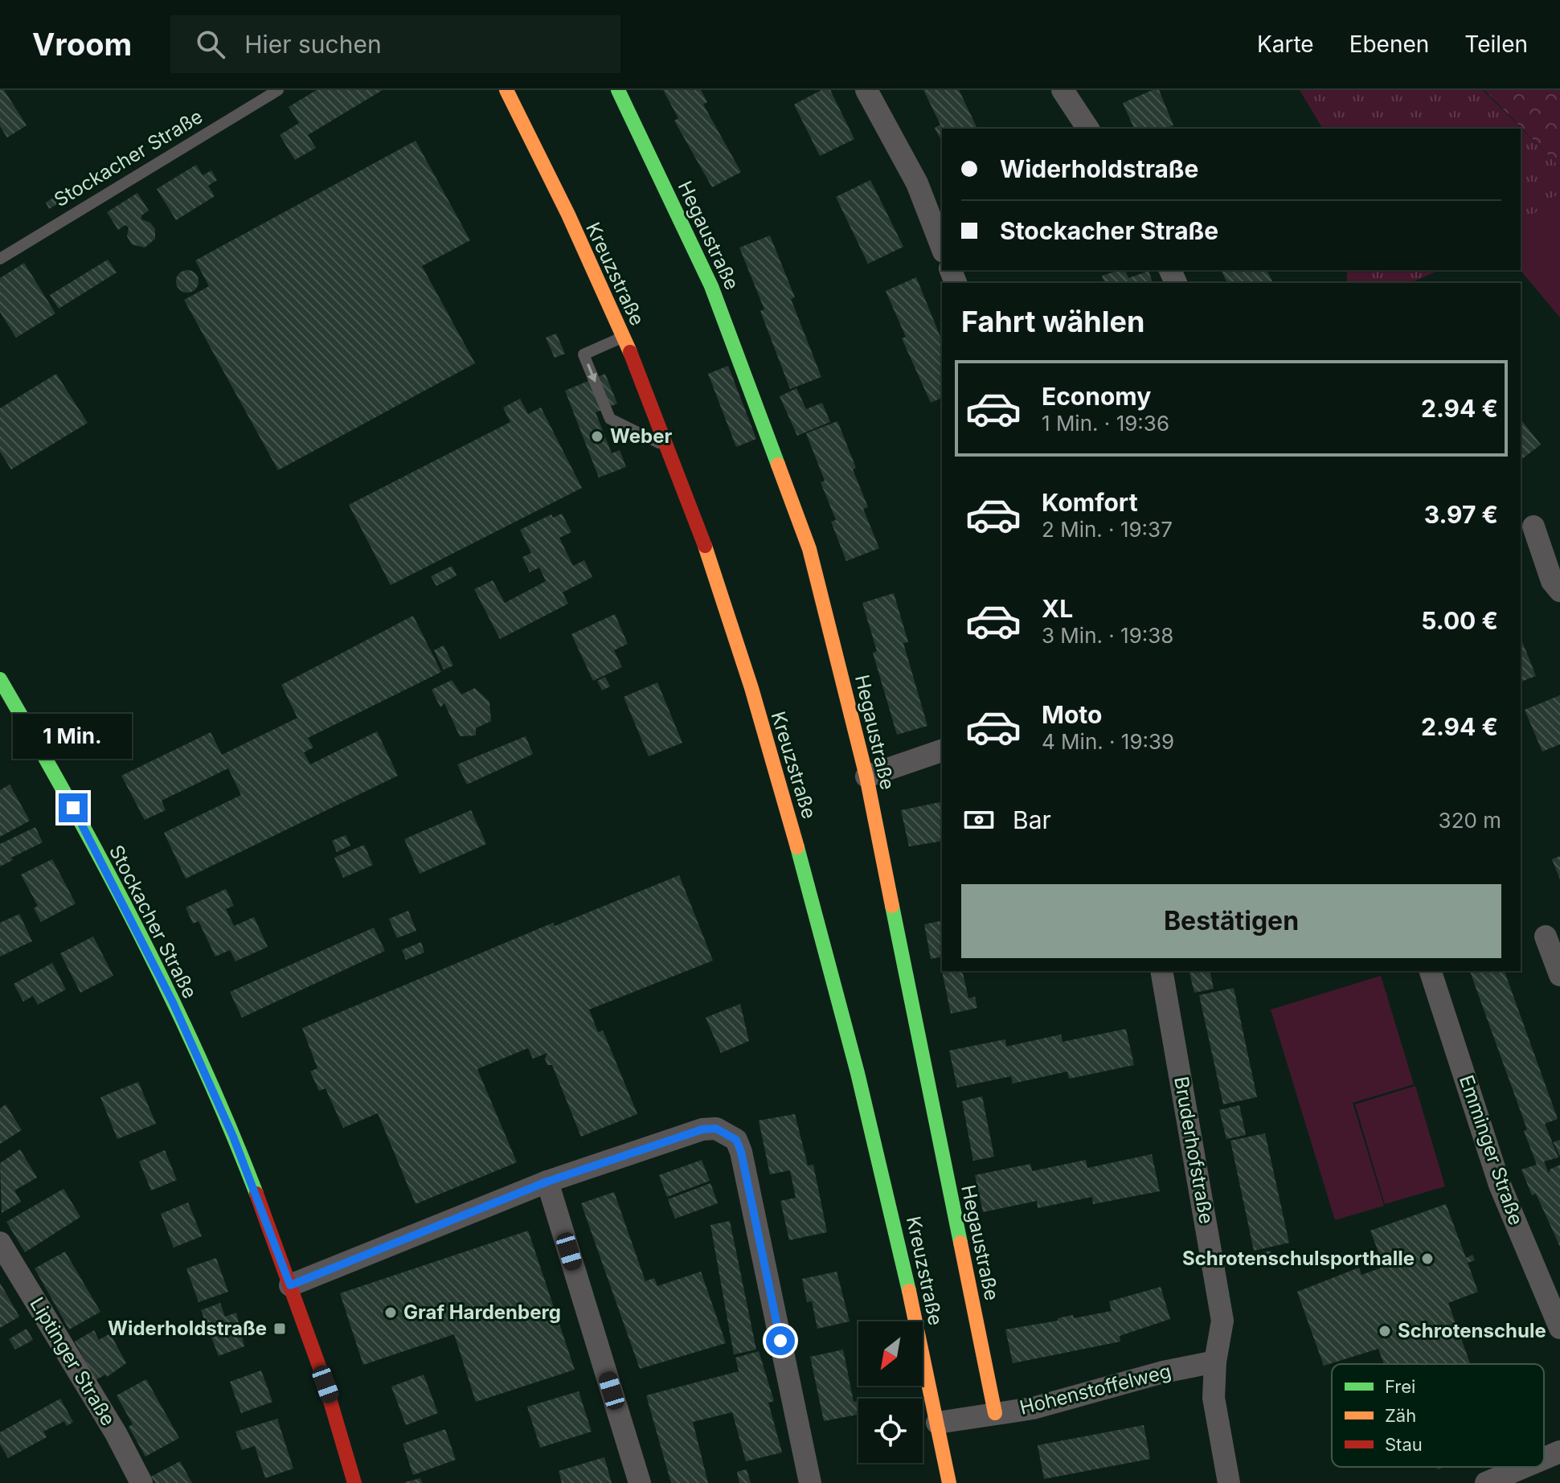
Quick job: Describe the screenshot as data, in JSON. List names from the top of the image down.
{
  "streets": {
    "street": [
      "Stockacher Straße",
      "Hegaustraße",
      "Kreuzstraße",
      "Bruderhofstraße",
      "Emminger Straße",
      "Liptinger Straße",
      "Hohenstoffelweg"
    ]
  },
  "crossings": [
    ["Hegaustraße", "Hohenstoffelweg"],
    ["Kreuzstraße", "Hohenstoffelweg"],
    ["Bruderhofstraße", "Hohenstoffelweg"]
  ],
  "places": {
    "other": [
      "Weber",
      "Schrotenschulsporthalle",
      "Graf Hardenberg",
      "Schrotenschule"
    ],
    "transit": ["Widerholdstraße"]
  },
  "legend": ["Frei", "Zäh", "Stau"],
  "north": "bottom left",
  "page": {
    "header": "Vroom",
    "search": "Hier suchen",
    "nav": ["Karte", "Ebenen", "Teilen"],
    "banner": ["Widerholdstraße", "Stockacher Straße"],
    "heading": "Fahrt wählen",
    "list": [
      {
        "name": "Economy",
        "note": "1 Min. · 19:36",
        "value": "2.94 €"
      },
      {
        "name": "Komfort",
        "note": "2 Min. · 19:37",
        "value": "3.97 €"
      },
      {
        "name": "XL",
        "note": "3 Min. · 19:38",
        "value": "5.00 €"
      },
      {
        "name": "Moto",
        "note": "4 Min. · 19:39",
        "value": "2.94 €"
      }
    ],
    "bubble": "1 Min.",
    "pay": ["Bar", "320 m"],
    "buttons": "Bestätigen"
  }
}
